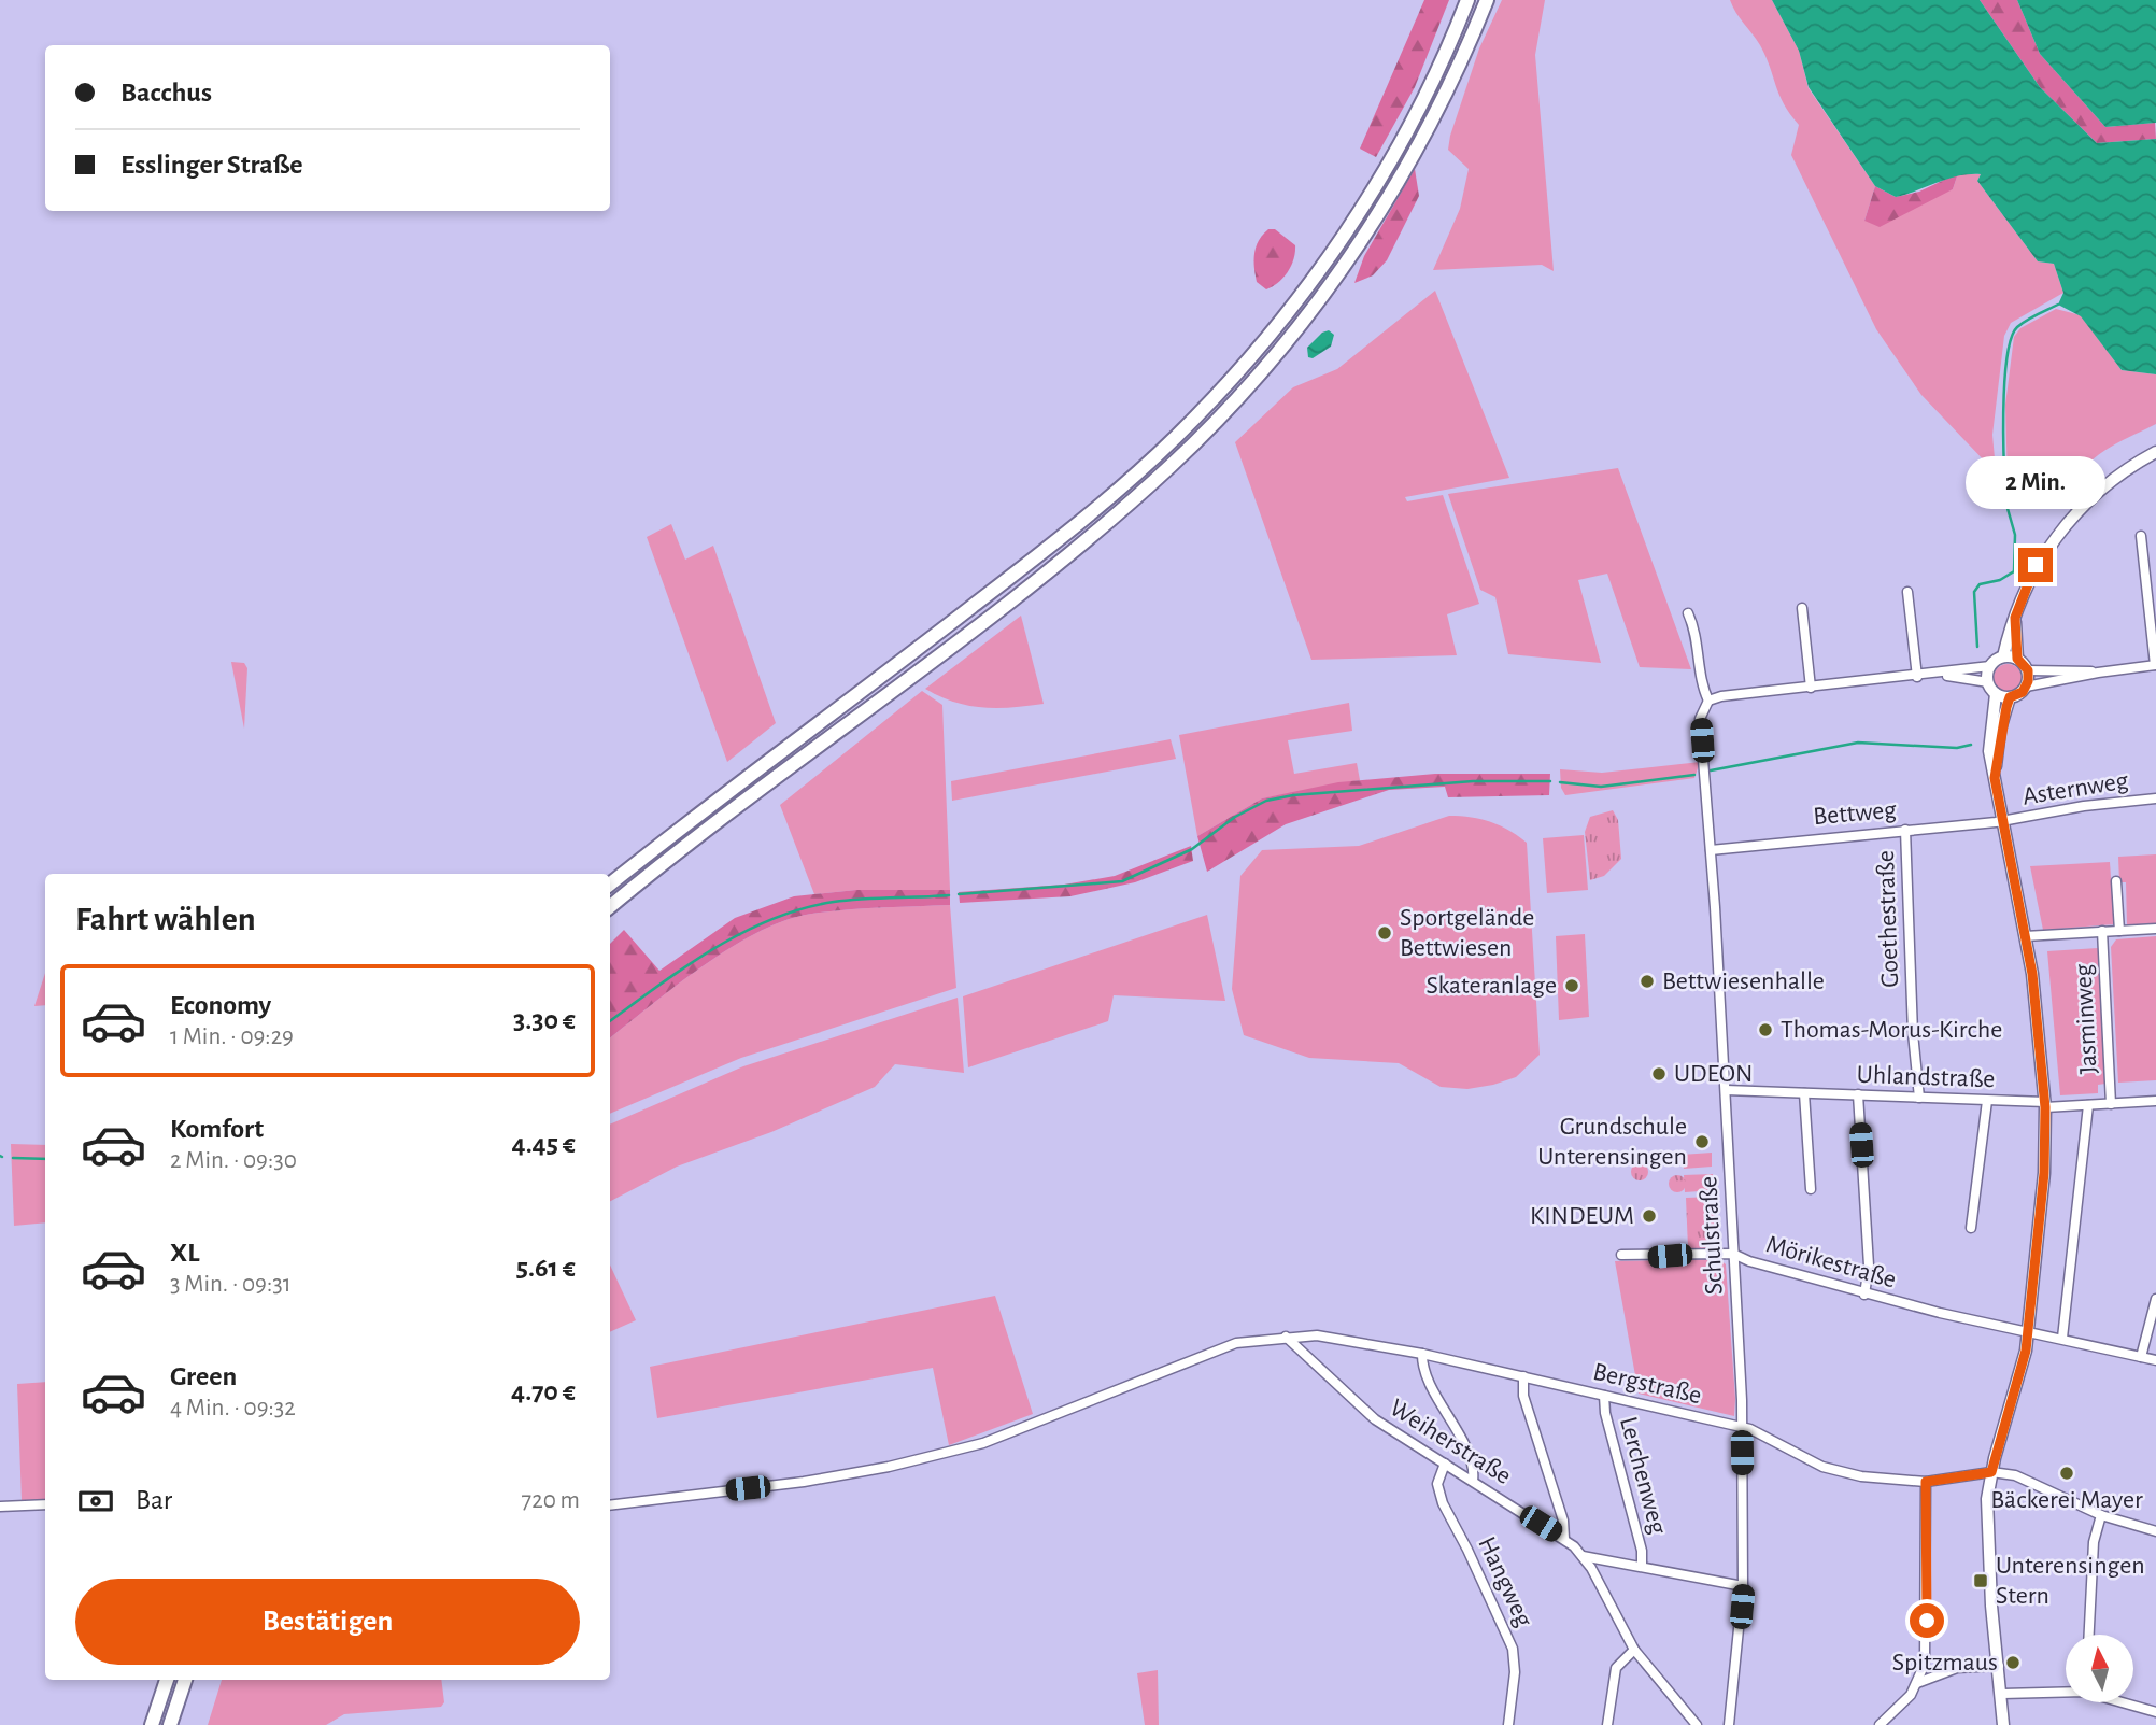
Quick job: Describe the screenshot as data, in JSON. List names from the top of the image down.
{
  "streets": {
    "street": [
      "Asternweg",
      "Bettweg",
      "Goethestraße",
      "Jasminweg",
      "Uhlandstraße",
      "Schulstraße",
      "Mörikestraße",
      "Bergstraße",
      "Weiherstraße",
      "Lerchenweg",
      "Hangweg"
    ]
  },
  "crossings": [
    ["Asternweg", "Bettweg"],
    ["Bettweg", "Goethestraße"],
    ["Bettweg", "Schulstraße"],
    ["Goethestraße", "Uhlandstraße"],
    ["Jasminweg", "Uhlandstraße"],
    ["Uhlandstraße", "Schulstraße"],
    ["Schulstraße", "Mörikestraße"],
    ["Schulstraße", "Bergstraße"],
    ["Bergstraße", "Weiherstraße"],
    ["Bergstraße", "Lerchenweg"],
    ["Weiherstraße", "Hangweg"]
  ],
  "places": {
    "other": [
      "Sportgelände Bettwiesen",
      "Bettwiesenhalle",
      "Skateranlage",
      "Thomas-Morus-Kirche",
      "UDEON",
      "Grundschule Unterensingen",
      "KINDEUM",
      "Bäckerei Mayer",
      "Spitzmaus"
    ],
    "transit": ["Unterensingen Stern"]
  },
  "north": "top",
  "page": {
    "banner": ["Bacchus", "Esslinger Straße"],
    "bubble": "2 Min.",
    "heading": "Fahrt wählen",
    "list": [
      {
        "name": "Economy",
        "note": "1 Min. · 09:29",
        "value": "3.30 €"
      },
      {
        "name": "Komfort",
        "note": "2 Min. · 09:30",
        "value": "4.45 €"
      },
      {
        "name": "XL",
        "note": "3 Min. · 09:31",
        "value": "5.61 €"
      },
      {
        "name": "Green",
        "note": "4 Min. · 09:32",
        "value": "4.70 €"
      }
    ],
    "pay": ["Bar", "720 m"],
    "buttons": "Bestätigen"
  }
}
